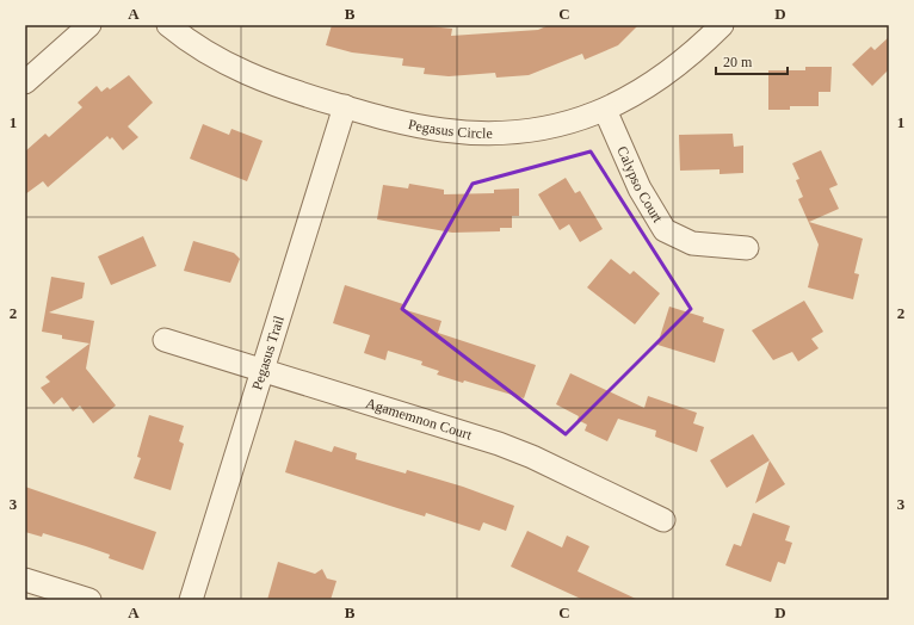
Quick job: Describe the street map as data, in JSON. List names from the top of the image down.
{
  "streets": {
    "street": [
      "Pegasus Circle",
      "Calypso Court",
      "Pegasus Trail",
      "Agamemnon Court"
    ]
  },
  "crossings": [
    ["Pegasus Circle", "Calypso Court"],
    ["Pegasus Circle", "Pegasus Trail"],
    ["Pegasus Trail", "Agamemnon Court"]
  ],
  "scale_bar": "20 m",
  "grid": {
    "columns": [
      "A",
      "B",
      "C",
      "D"
    ],
    "rows": ["1", "2", "3"]
  }
}
